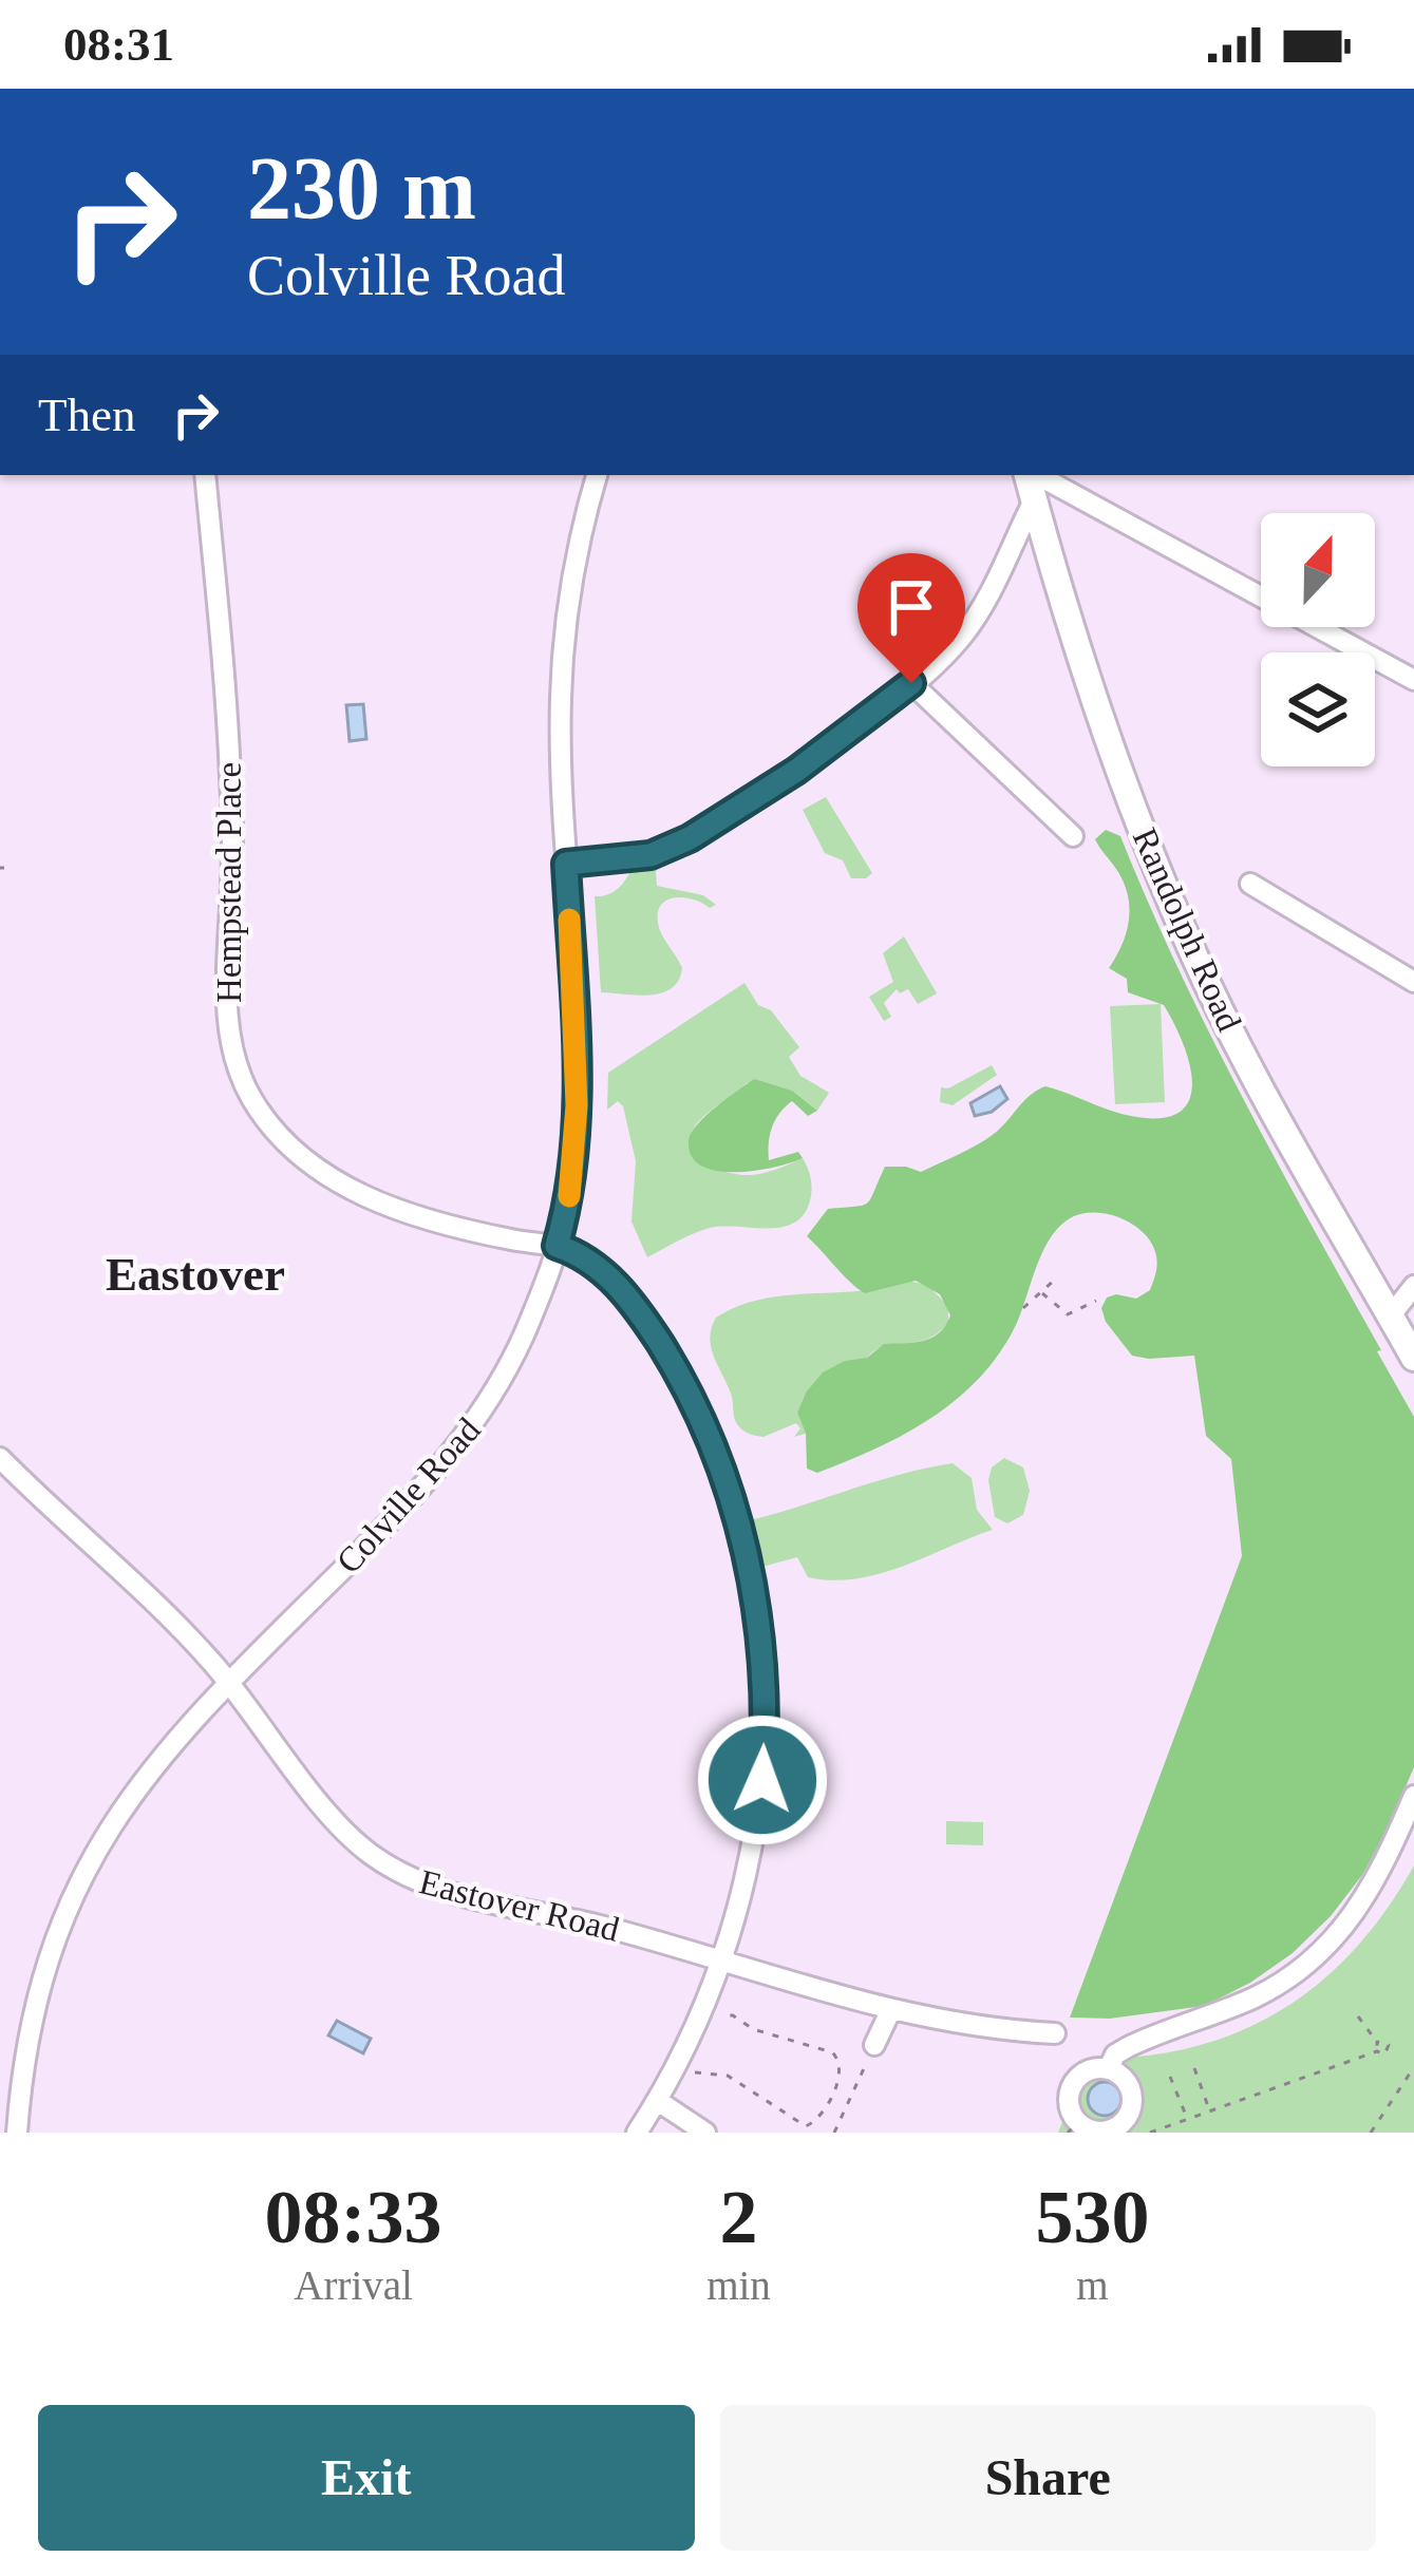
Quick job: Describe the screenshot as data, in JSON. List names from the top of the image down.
{
  "streets": {
    "main road": ["Randolph Road"],
    "street": ["Hempstead Place", "Colville Road", "Eastover Road"]
  },
  "crossings": [
    ["Hempstead Place", "Colville Road"],
    ["Hempstead Place", "Eastover Road"],
    ["Colville Road", "Eastover Road"]
  ],
  "districts": ["Eastover"],
  "north": "top",
  "page": {
    "status": "08:31",
    "turn": ["230 m", "Colville Road"],
    "then": "Then",
    "eta": [
      "08:33",
      "Arrival",
      "2",
      "min",
      "530",
      "m"
    ],
    "buttons": ["Exit", "Share"]
  }
}
